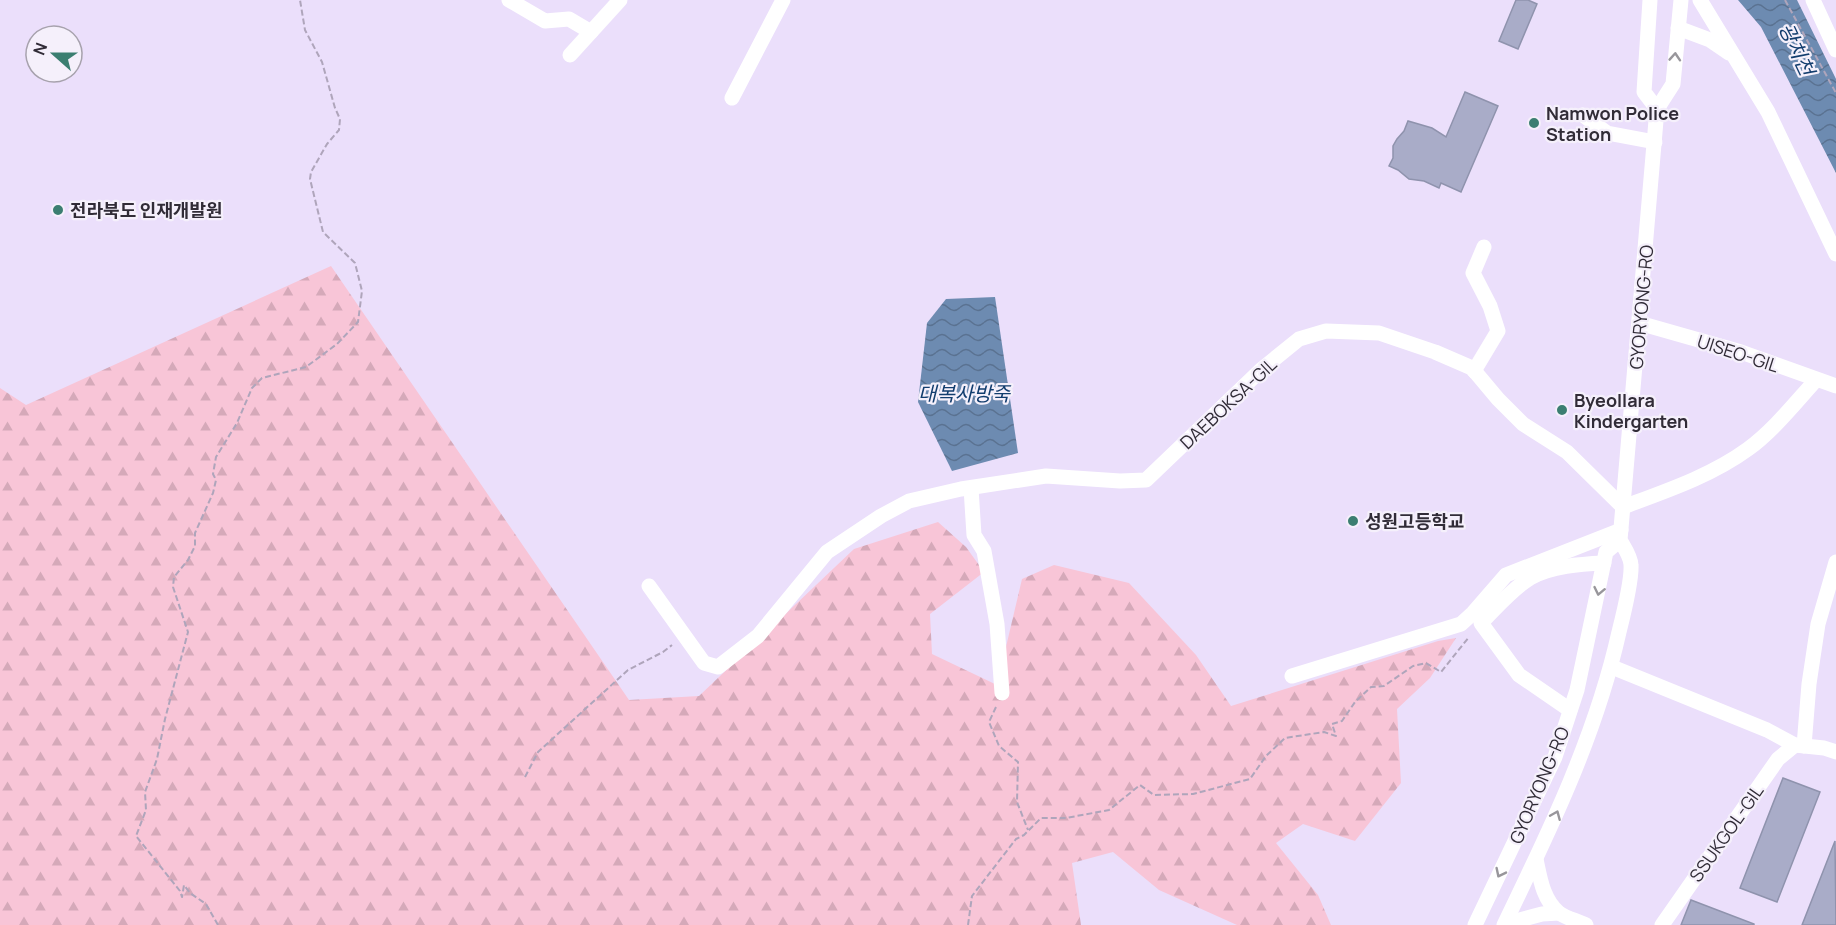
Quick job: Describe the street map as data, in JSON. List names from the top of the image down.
{
  "streets": {
    "street": [
      "GYORYONG-RO",
      "UISEO-GIL",
      "DAEBOKSA-GIL",
      "SSUKGOL-GIL"
    ]
  },
  "crossings": [
    ["GYORYONG-RO", "UISEO-GIL"],
    ["GYORYONG-RO", "DAEBOKSA-GIL"]
  ],
  "water": ["광치천", "대복사방죽"],
  "places": [
    "Namwon Police Station",
    "전라북도 인재개발원",
    "Byeollara Kindergarten",
    "성원고등학교"
  ],
  "north": "left"
}
